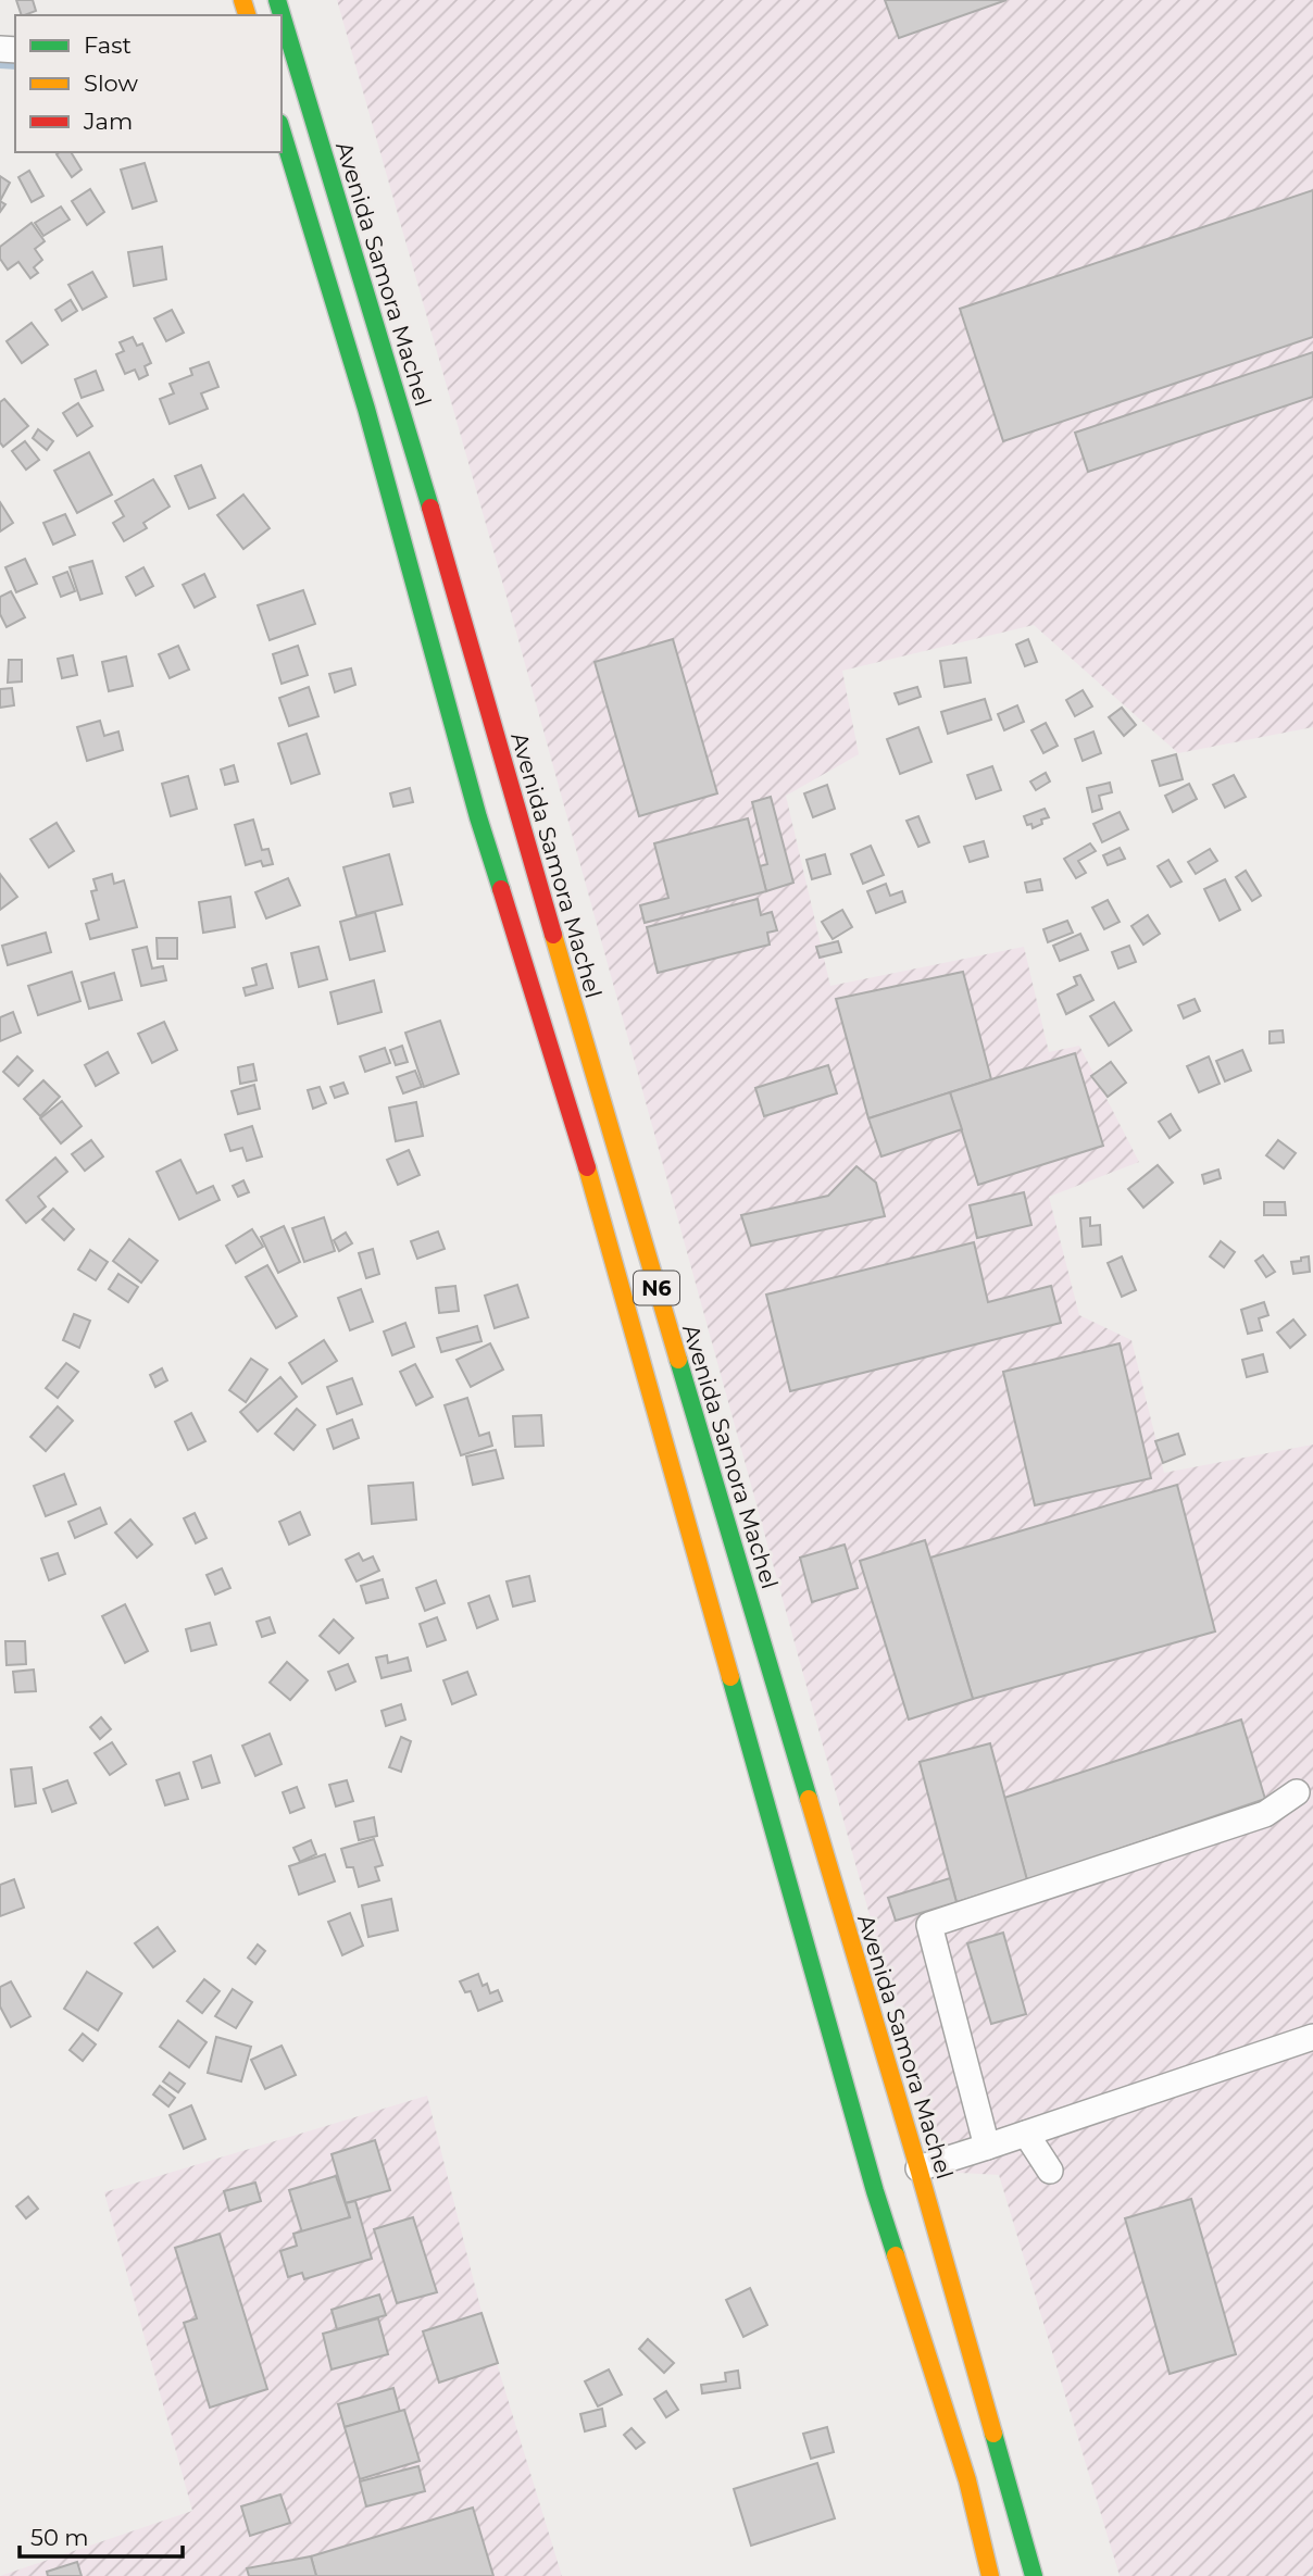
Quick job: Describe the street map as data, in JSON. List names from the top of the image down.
{
  "streets": {
    "highway": ["Avenida Samora Machel", "N6"]
  },
  "legend": ["Fast", "Slow", "Jam"],
  "scale_bar": "50 m"
}
